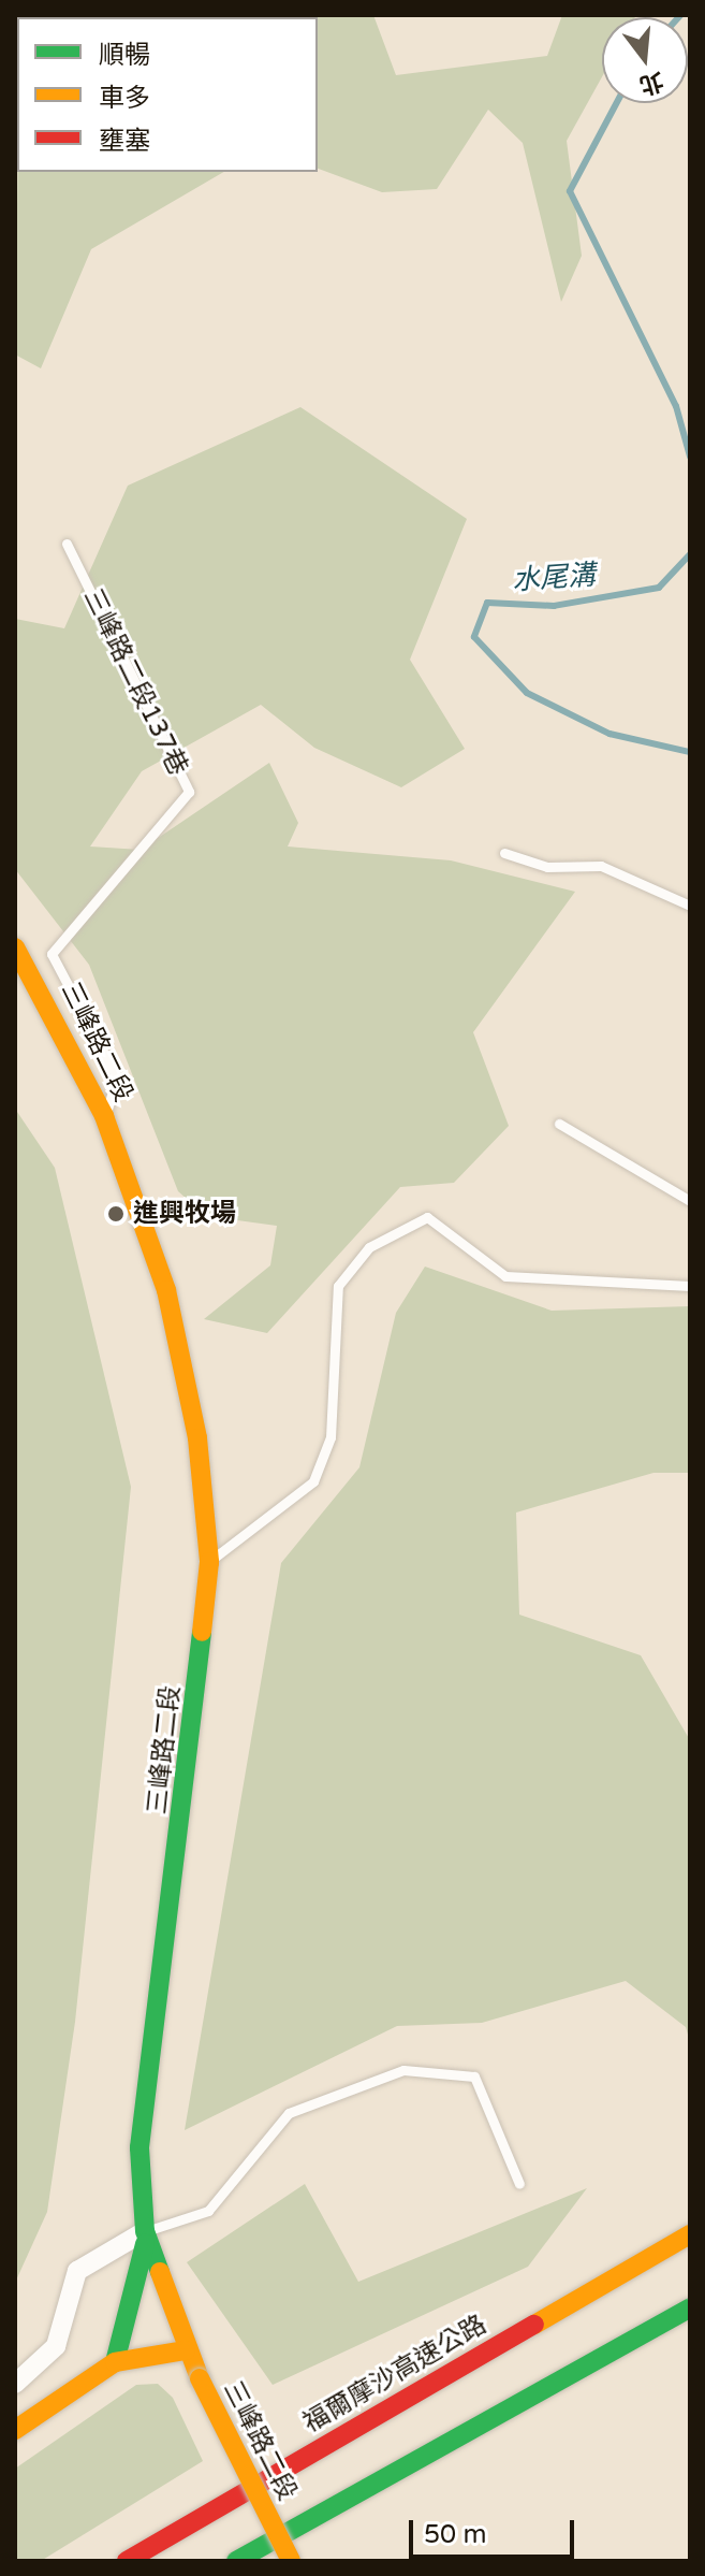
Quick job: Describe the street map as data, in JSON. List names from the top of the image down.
{
  "streets": {
    "main road": ["三峰路二段", "福爾摩沙高速公路"],
    "lane": ["三峰路二段137巷"]
  },
  "crossings": [
    ["三峰路二段137巷", "三峰路二段"]
  ],
  "water": ["水尾溝"],
  "places": ["進興牧場"],
  "legend": ["順暢", "車多", "壅塞"],
  "scale_bar": "50 m",
  "north": "bottom"
}
